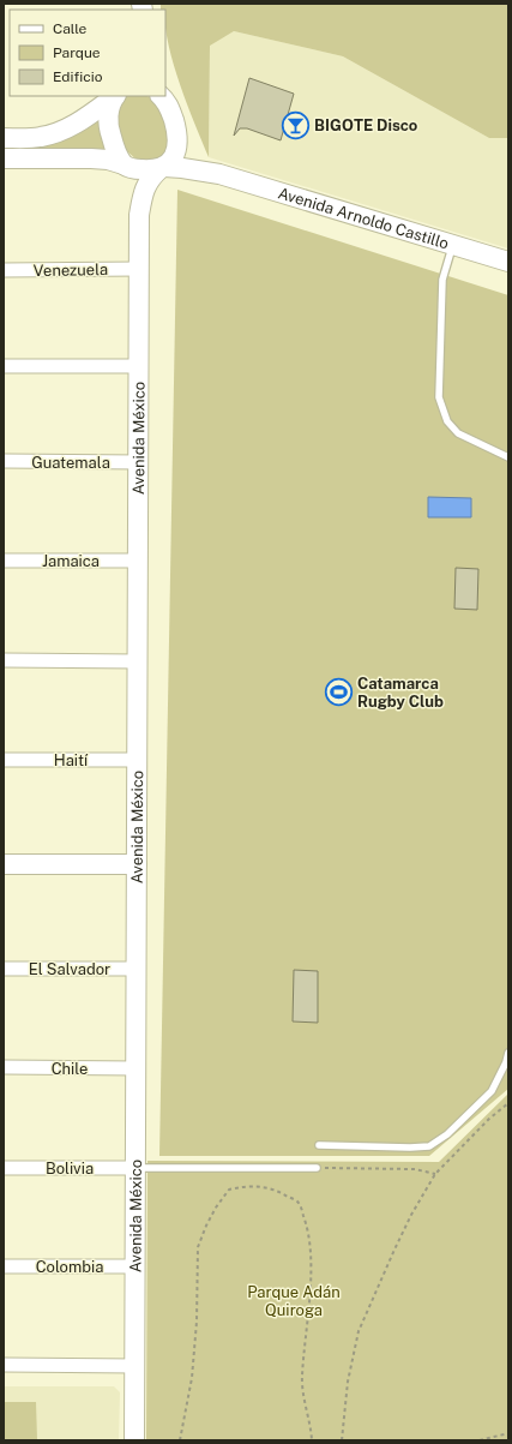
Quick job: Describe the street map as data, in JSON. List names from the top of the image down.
{
  "streets": {
    "main road": ["Avenida Arnoldo Castillo", "Avenida México"],
    "street": [
      "Venezuela",
      "Guatemala",
      "Jamaica",
      "Haití",
      "El Salvador",
      "Chile",
      "Bolivia",
      "Colombia"
    ]
  },
  "crossings": [
    ["Avenida Arnoldo Castillo", "Avenida México"],
    ["Venezuela", "Avenida México"],
    ["Avenida México", "Guatemala"],
    ["Avenida México", "Jamaica"],
    ["Avenida México", "Haití"],
    ["Avenida México", "El Salvador"],
    ["Avenida México", "Chile"],
    ["Avenida México", "Bolivia"],
    ["Avenida México", "Colombia"]
  ],
  "parks": ["Parque Adán Quiroga"],
  "places": {
    "bar": ["BIGOTE Disco"],
    "sports": ["Catamarca Rugby Club"]
  },
  "legend": ["Calle", "Parque", "Edificio"]
}
